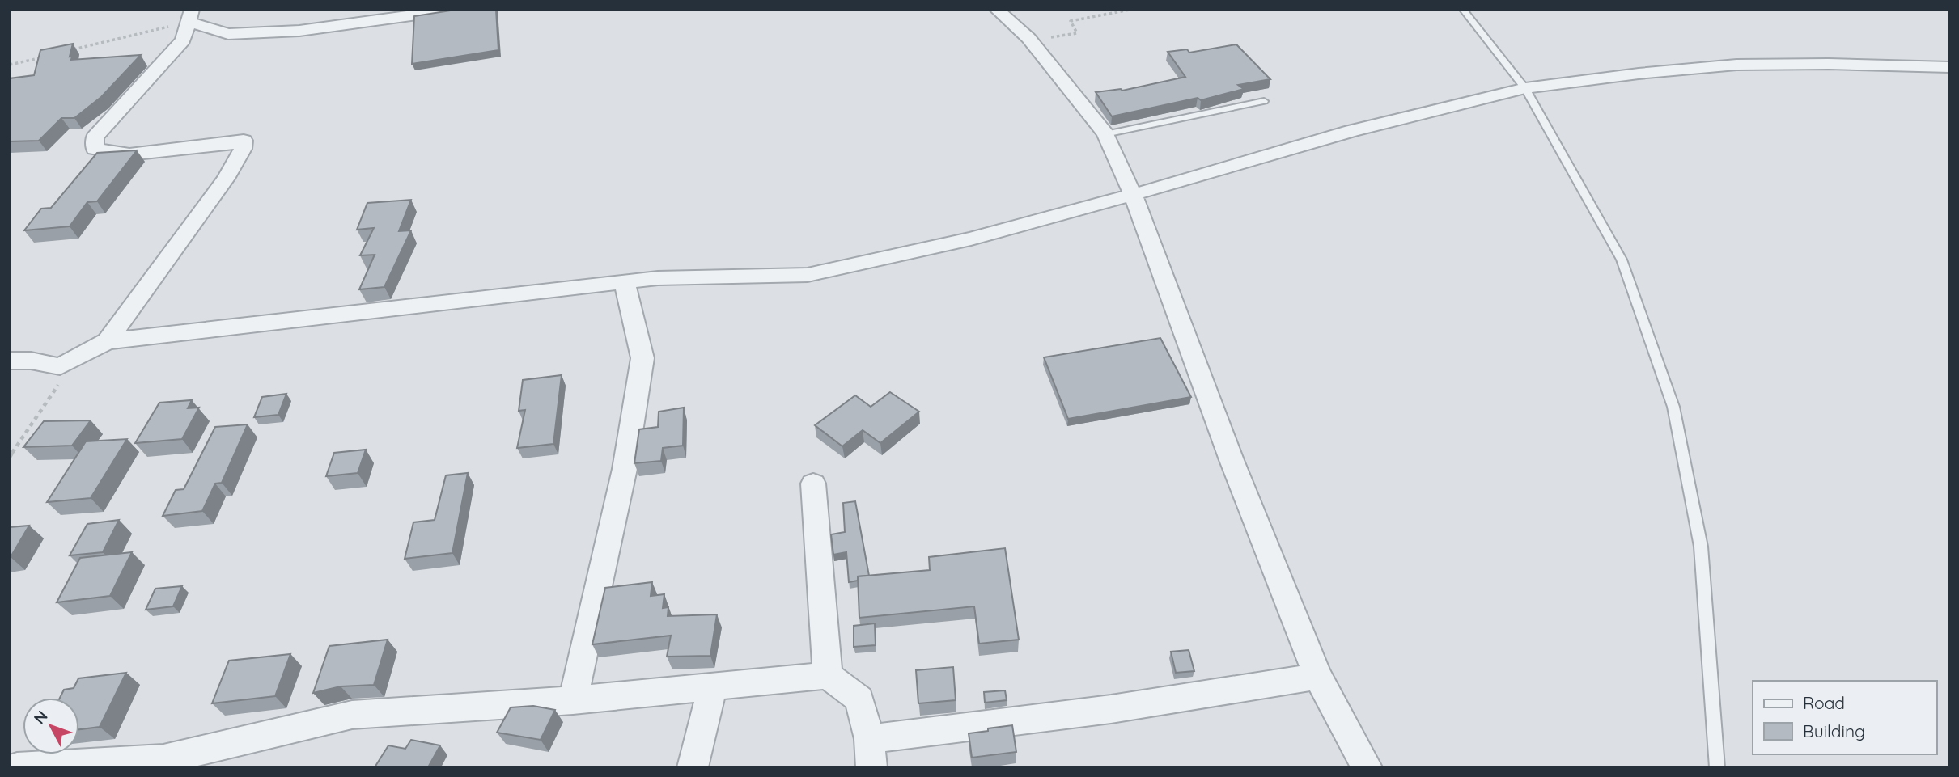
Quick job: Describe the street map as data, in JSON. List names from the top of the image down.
{
  "legend": ["Road", "Building"],
  "north": "top left"
}
